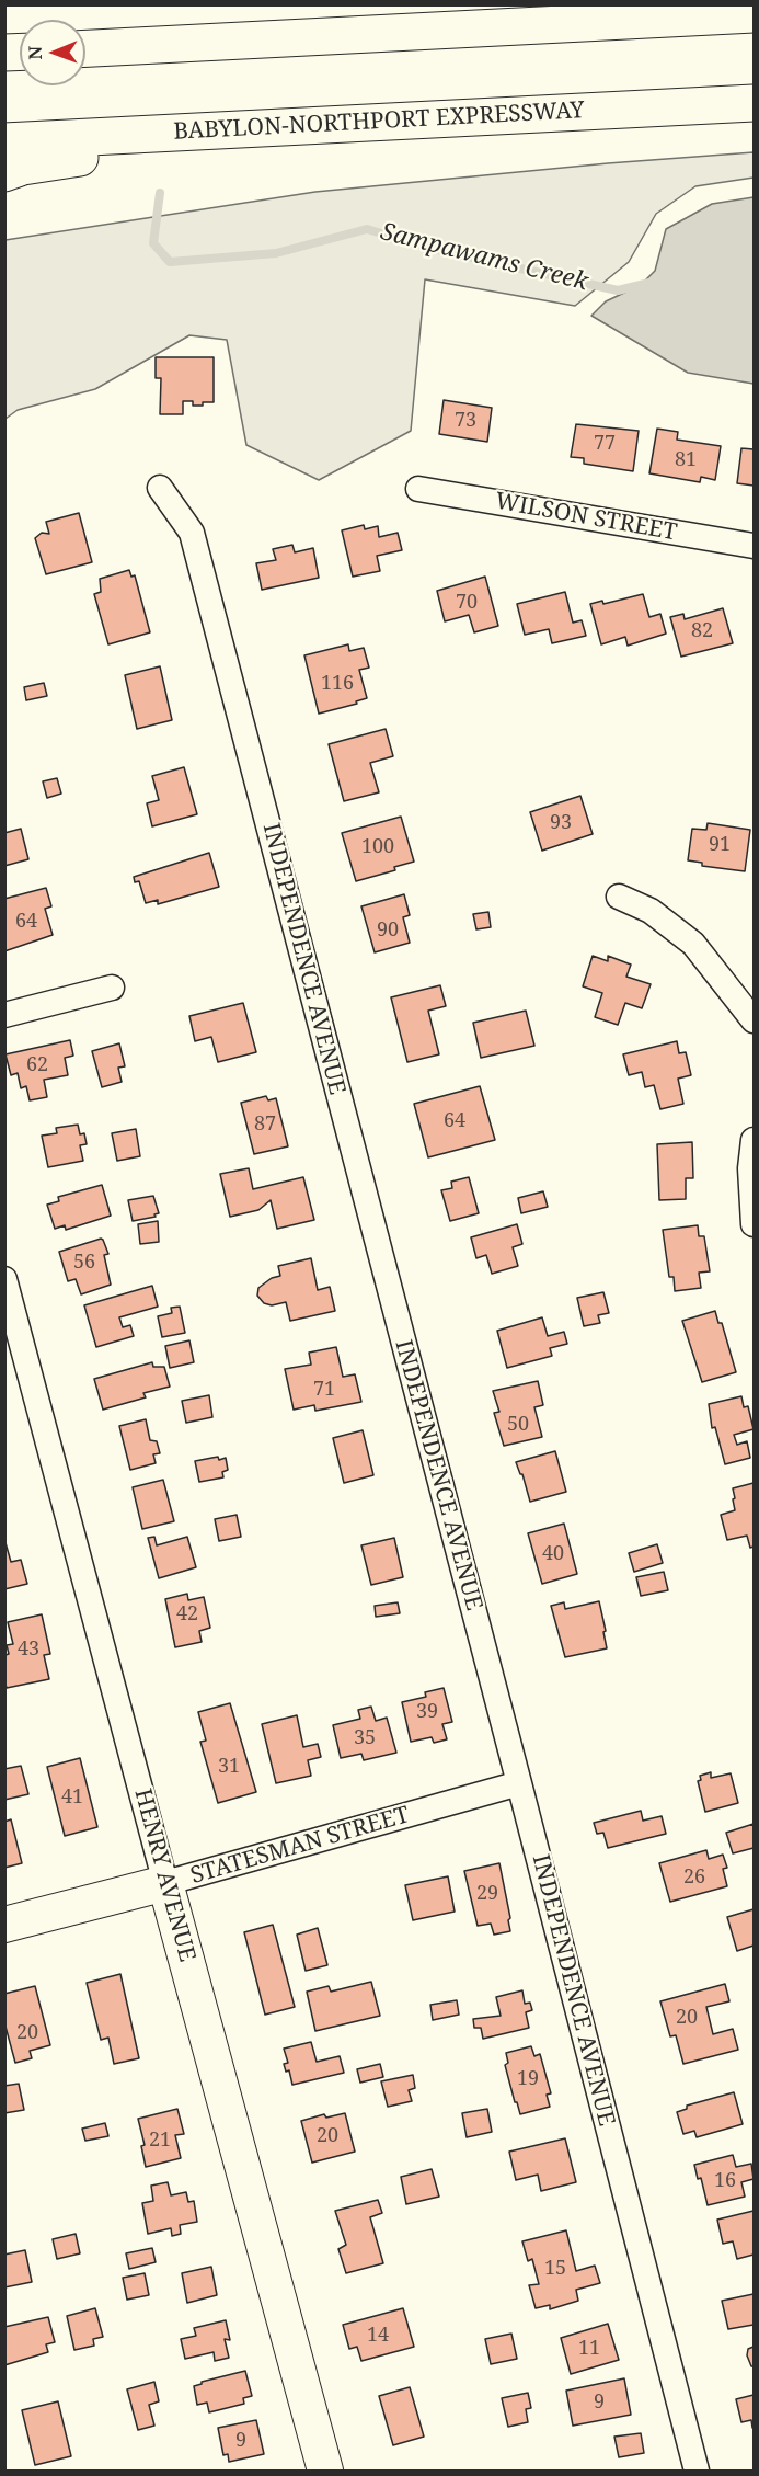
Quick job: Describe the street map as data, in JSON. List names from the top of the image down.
{
  "streets": {
    "main road": ["BABYLON-NORTHPORT EXPRESSWAY"],
    "street": [
      "WILSON STREET",
      "INDEPENDENCE AVENUE",
      "STATESMAN STREET",
      "HENRY AVENUE"
    ]
  },
  "crossings": [
    ["INDEPENDENCE AVENUE", "STATESMAN STREET"],
    ["STATESMAN STREET", "HENRY AVENUE"]
  ],
  "water": ["Sampawams Creek"],
  "house_numbers": [
    "73",
    "77",
    "81",
    "70",
    "82",
    "116",
    "93",
    "91",
    "100",
    "64",
    "90",
    "62",
    "64",
    "87",
    "56",
    "71",
    "50",
    "40",
    "42",
    "43",
    "39",
    "35",
    "31",
    "41",
    "26",
    "29",
    "20",
    "20",
    "19",
    "20",
    "21",
    "16",
    "15",
    "14",
    "11",
    "9",
    "9"
  ],
  "north": "left"
}
